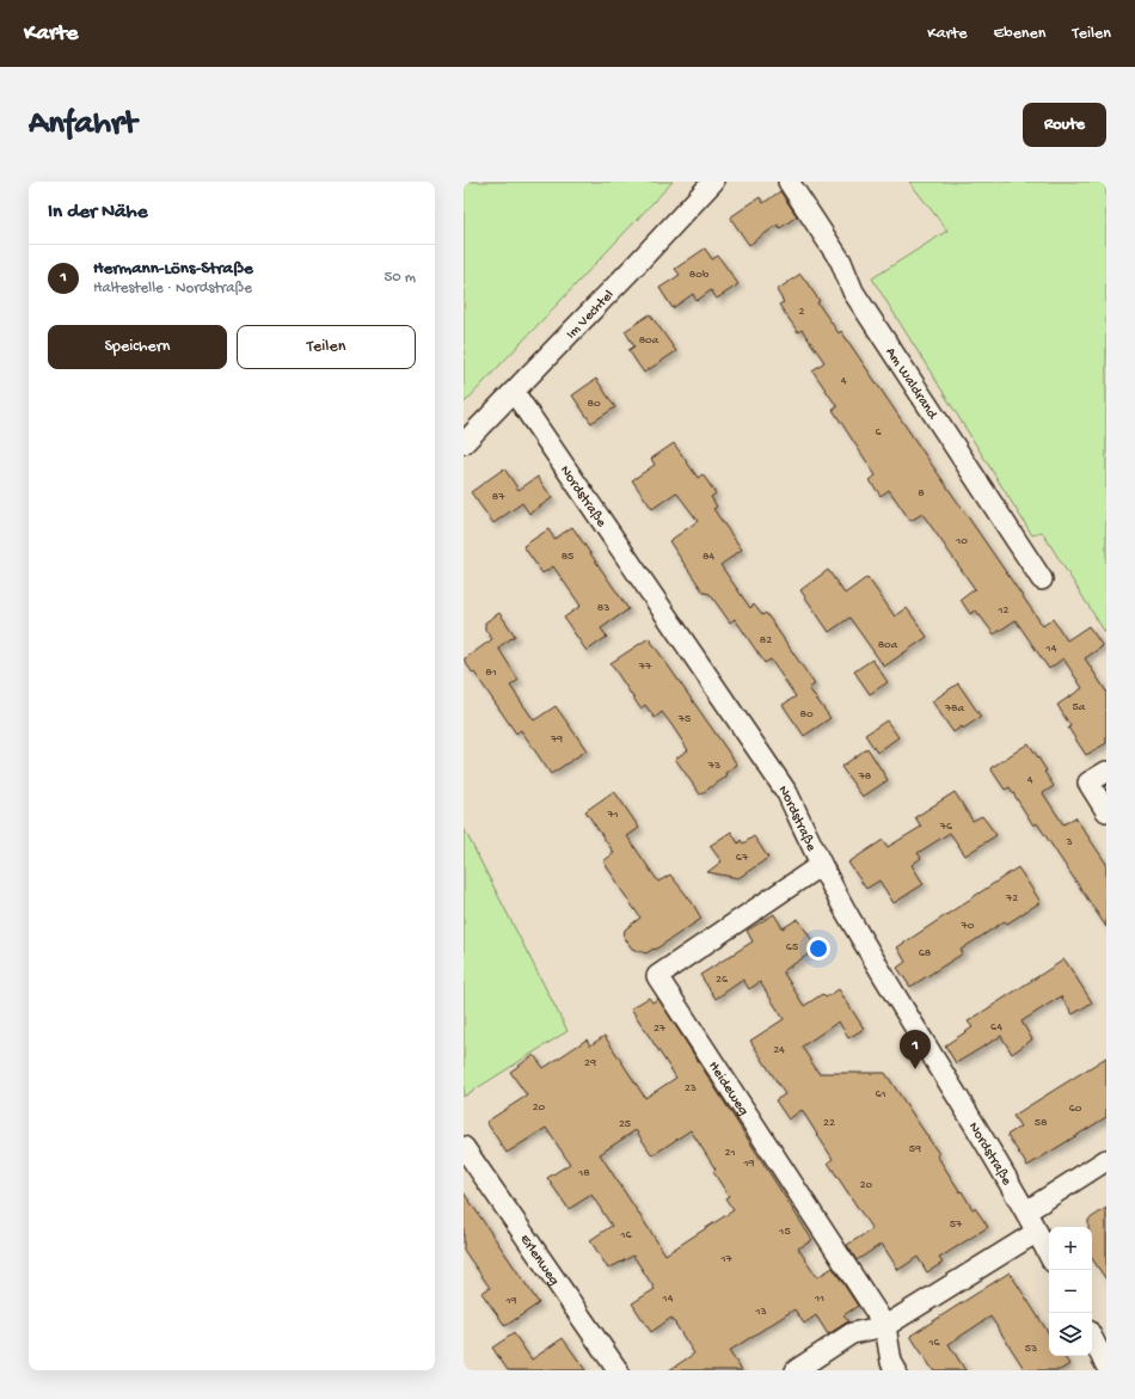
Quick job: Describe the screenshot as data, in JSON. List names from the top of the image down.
{
  "streets": {
    "street": [
      "Im Vechtel",
      "Am Waldrand",
      "Nordstraße",
      "Heideweg",
      "Erlenweg"
    ]
  },
  "crossings": [
    ["Im Vechtel", "Nordstraße"],
    ["Nordstraße", "Heideweg"]
  ],
  "house_numbers": [
    "80b",
    "2",
    "80a",
    "4",
    "80",
    "6",
    "8",
    "87",
    "10",
    "85",
    "84",
    "83",
    "12",
    "82",
    "80a",
    "14",
    "77",
    "81",
    "5a",
    "78a",
    "80",
    "75",
    "79",
    "73",
    "78",
    "4",
    "71",
    "76",
    "3",
    "67",
    "72",
    "70",
    "65",
    "68",
    "26",
    "64",
    "27",
    "24",
    "29",
    "23",
    "61",
    "20",
    "60",
    "22",
    "58",
    "25",
    "59",
    "21",
    "19",
    "18",
    "20",
    "57",
    "15",
    "16",
    "17",
    "14",
    "11",
    "19",
    "13",
    "16",
    "53"
  ],
  "page": {
    "header": "Karte",
    "nav": ["Karte", "Ebenen", "Teilen"],
    "buttons": [
      "Route",
      ["Speichern", "Teilen"]
    ],
    "title": "Anfahrt",
    "heading": "In der Nähe",
    "list": [
      {
        "mark": "1",
        "name": "Hermann-Löns-Straße",
        "note": "Haltestelle · Nordstraße",
        "value": "50 m"
      }
    ],
    "pins": "1",
    "map_buttons": ["+", "−"]
  }
}
